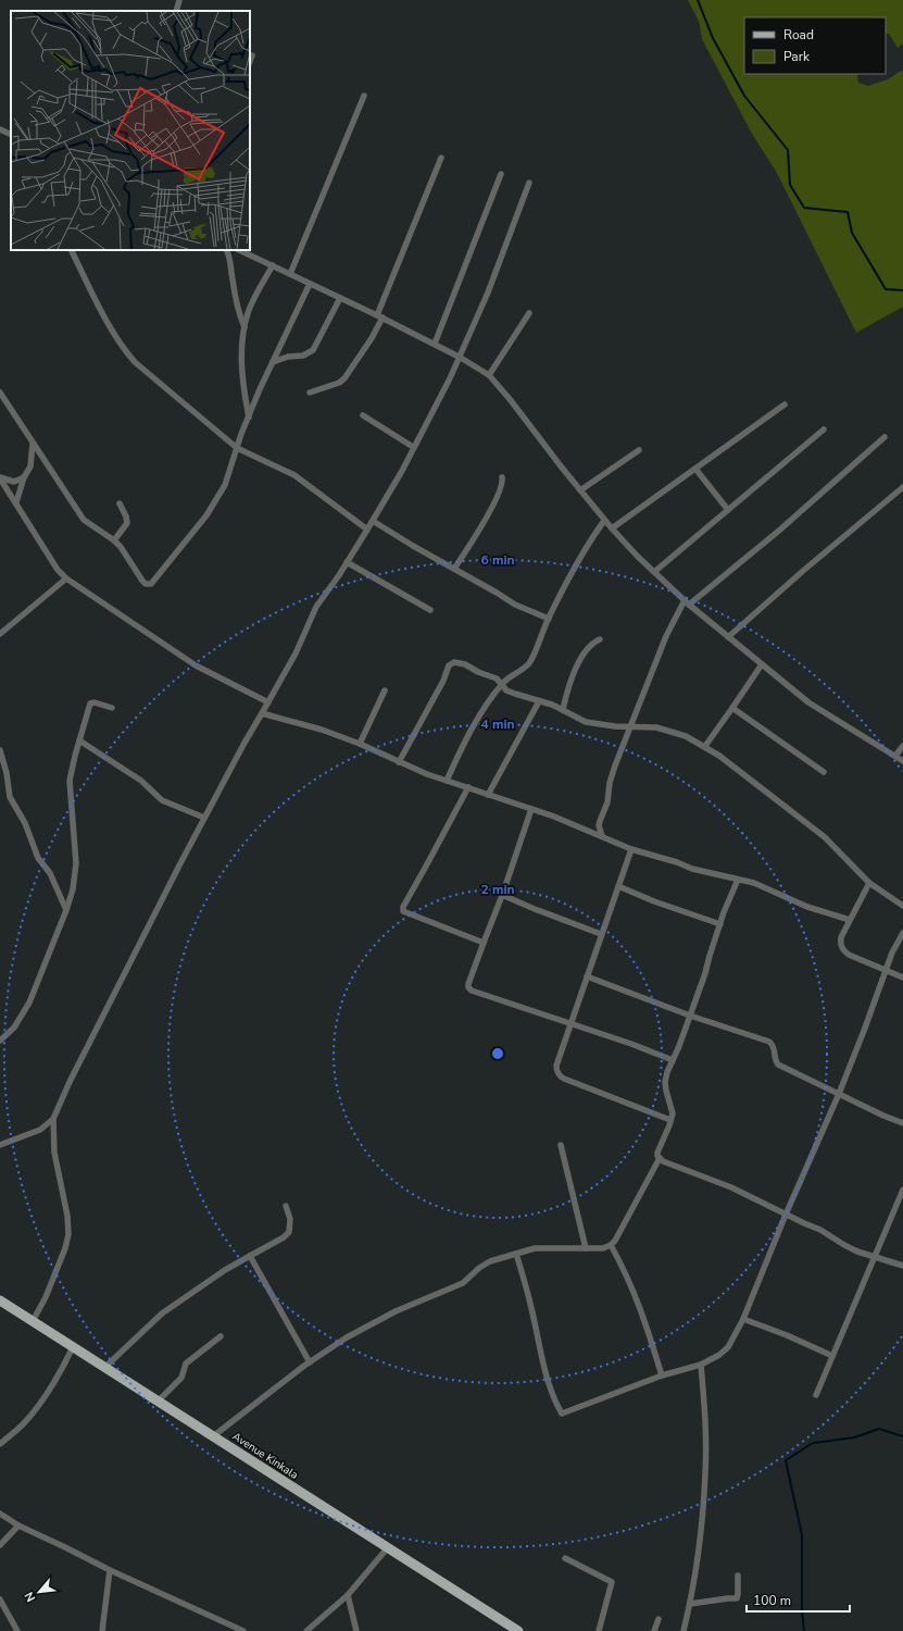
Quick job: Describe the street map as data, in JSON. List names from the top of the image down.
{
  "streets": {
    "main road": ["Avenue Kinkala"]
  },
  "legend": ["Road", "Park"],
  "scale_bar": "100 m",
  "north": "bottom left",
  "rings": ["6 min", "4 min", "2 min"]
}
